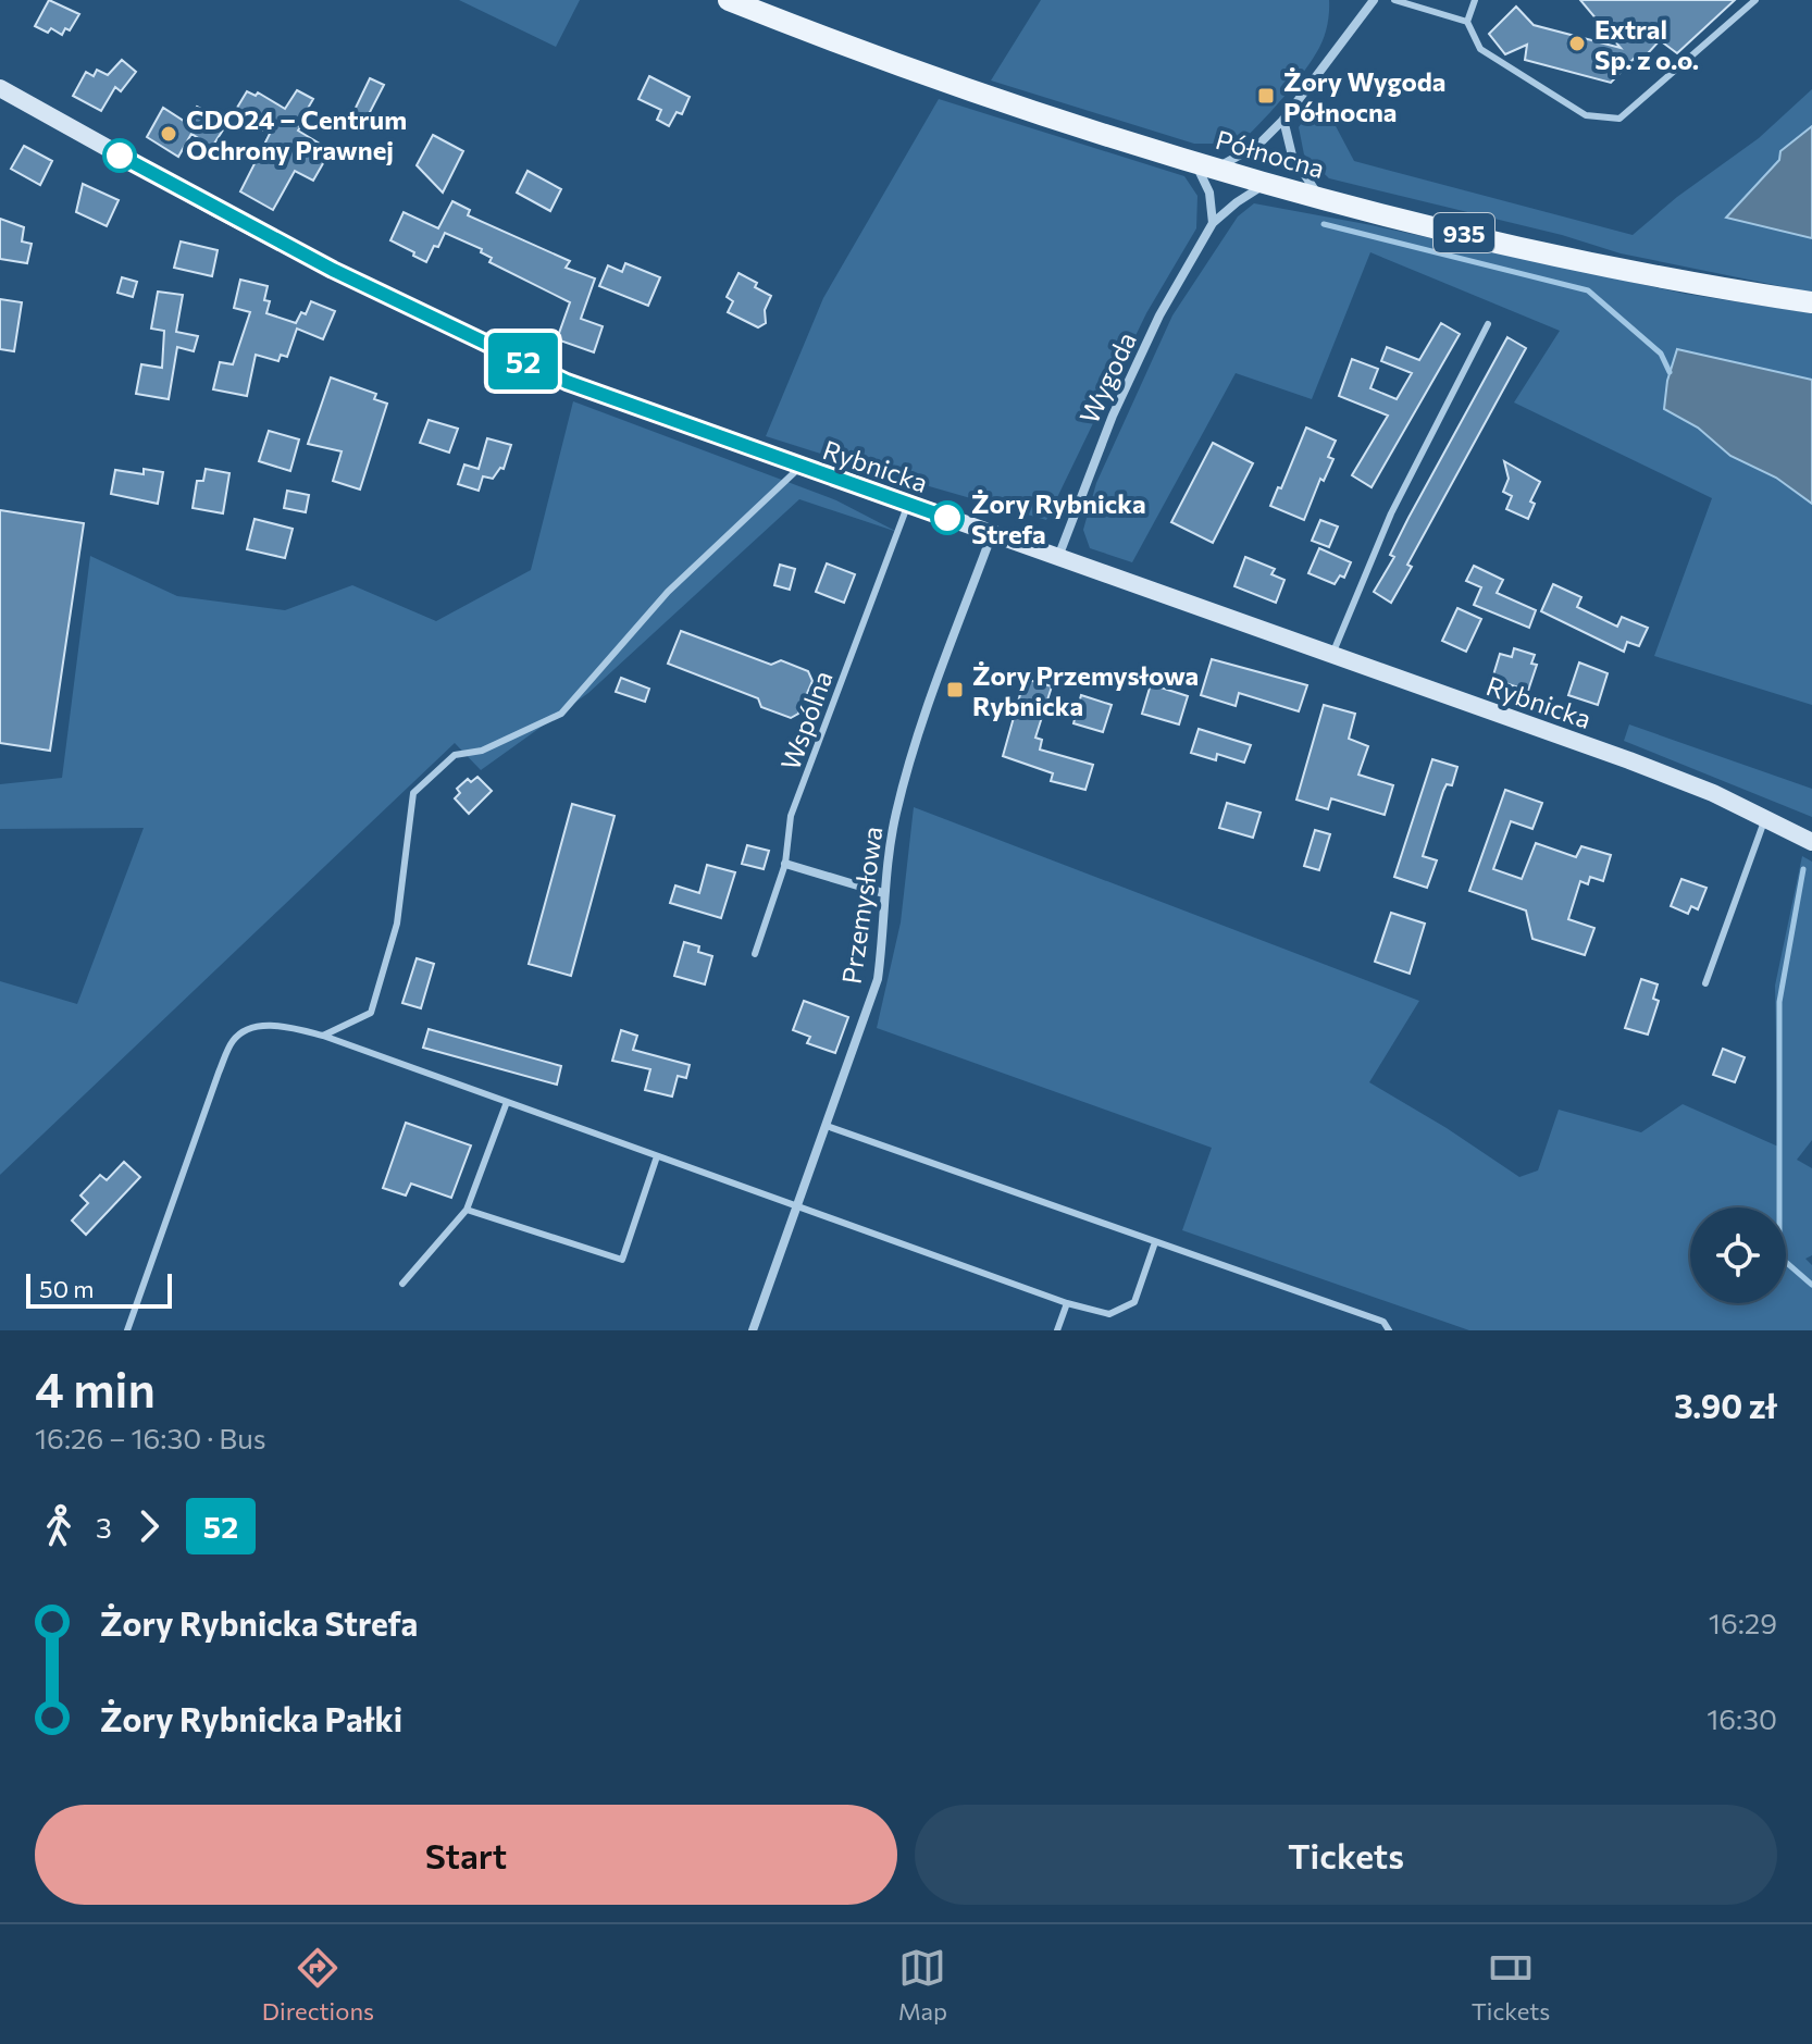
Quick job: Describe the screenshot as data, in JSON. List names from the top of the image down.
{
  "streets": {
    "main road": ["Północna", "935"],
    "street": ["Wygoda", "Rybnicka", "Przemysłowa"],
    "lane": ["Wspólna"]
  },
  "crossings": [
    ["Wygoda", "Rybnicka"],
    ["Rybnicka", "Wspólna"],
    ["Rybnicka", "Przemysłowa"]
  ],
  "places": {
    "other": ["Extral Sp. z o.o.", "CDO24 – Centrum Ochrony Prawnej", "Żory Rybnicka Strefa"],
    "transit": ["Żory Wygoda Północna", "Żory Przemysłowa Rybnicka"]
  },
  "lines": ["bus line 52"],
  "scale_bar": "50 m",
  "page": {
    "on_map": "52",
    "scale": "50 m",
    "heading": ["4 min", "16:26 – 16:30 · Bus", "3.90 zł"],
    "legs": ["3", "52"],
    "list": [
      {
        "name": "Żory Rybnicka Strefa",
        "value": "16:29"
      },
      {
        "name": "Żory Rybnicka Pałki",
        "value": "16:30"
      }
    ],
    "buttons": ["Start", "Tickets"],
    "tabs": ["Directions", "Map", "Tickets"]
  }
}
